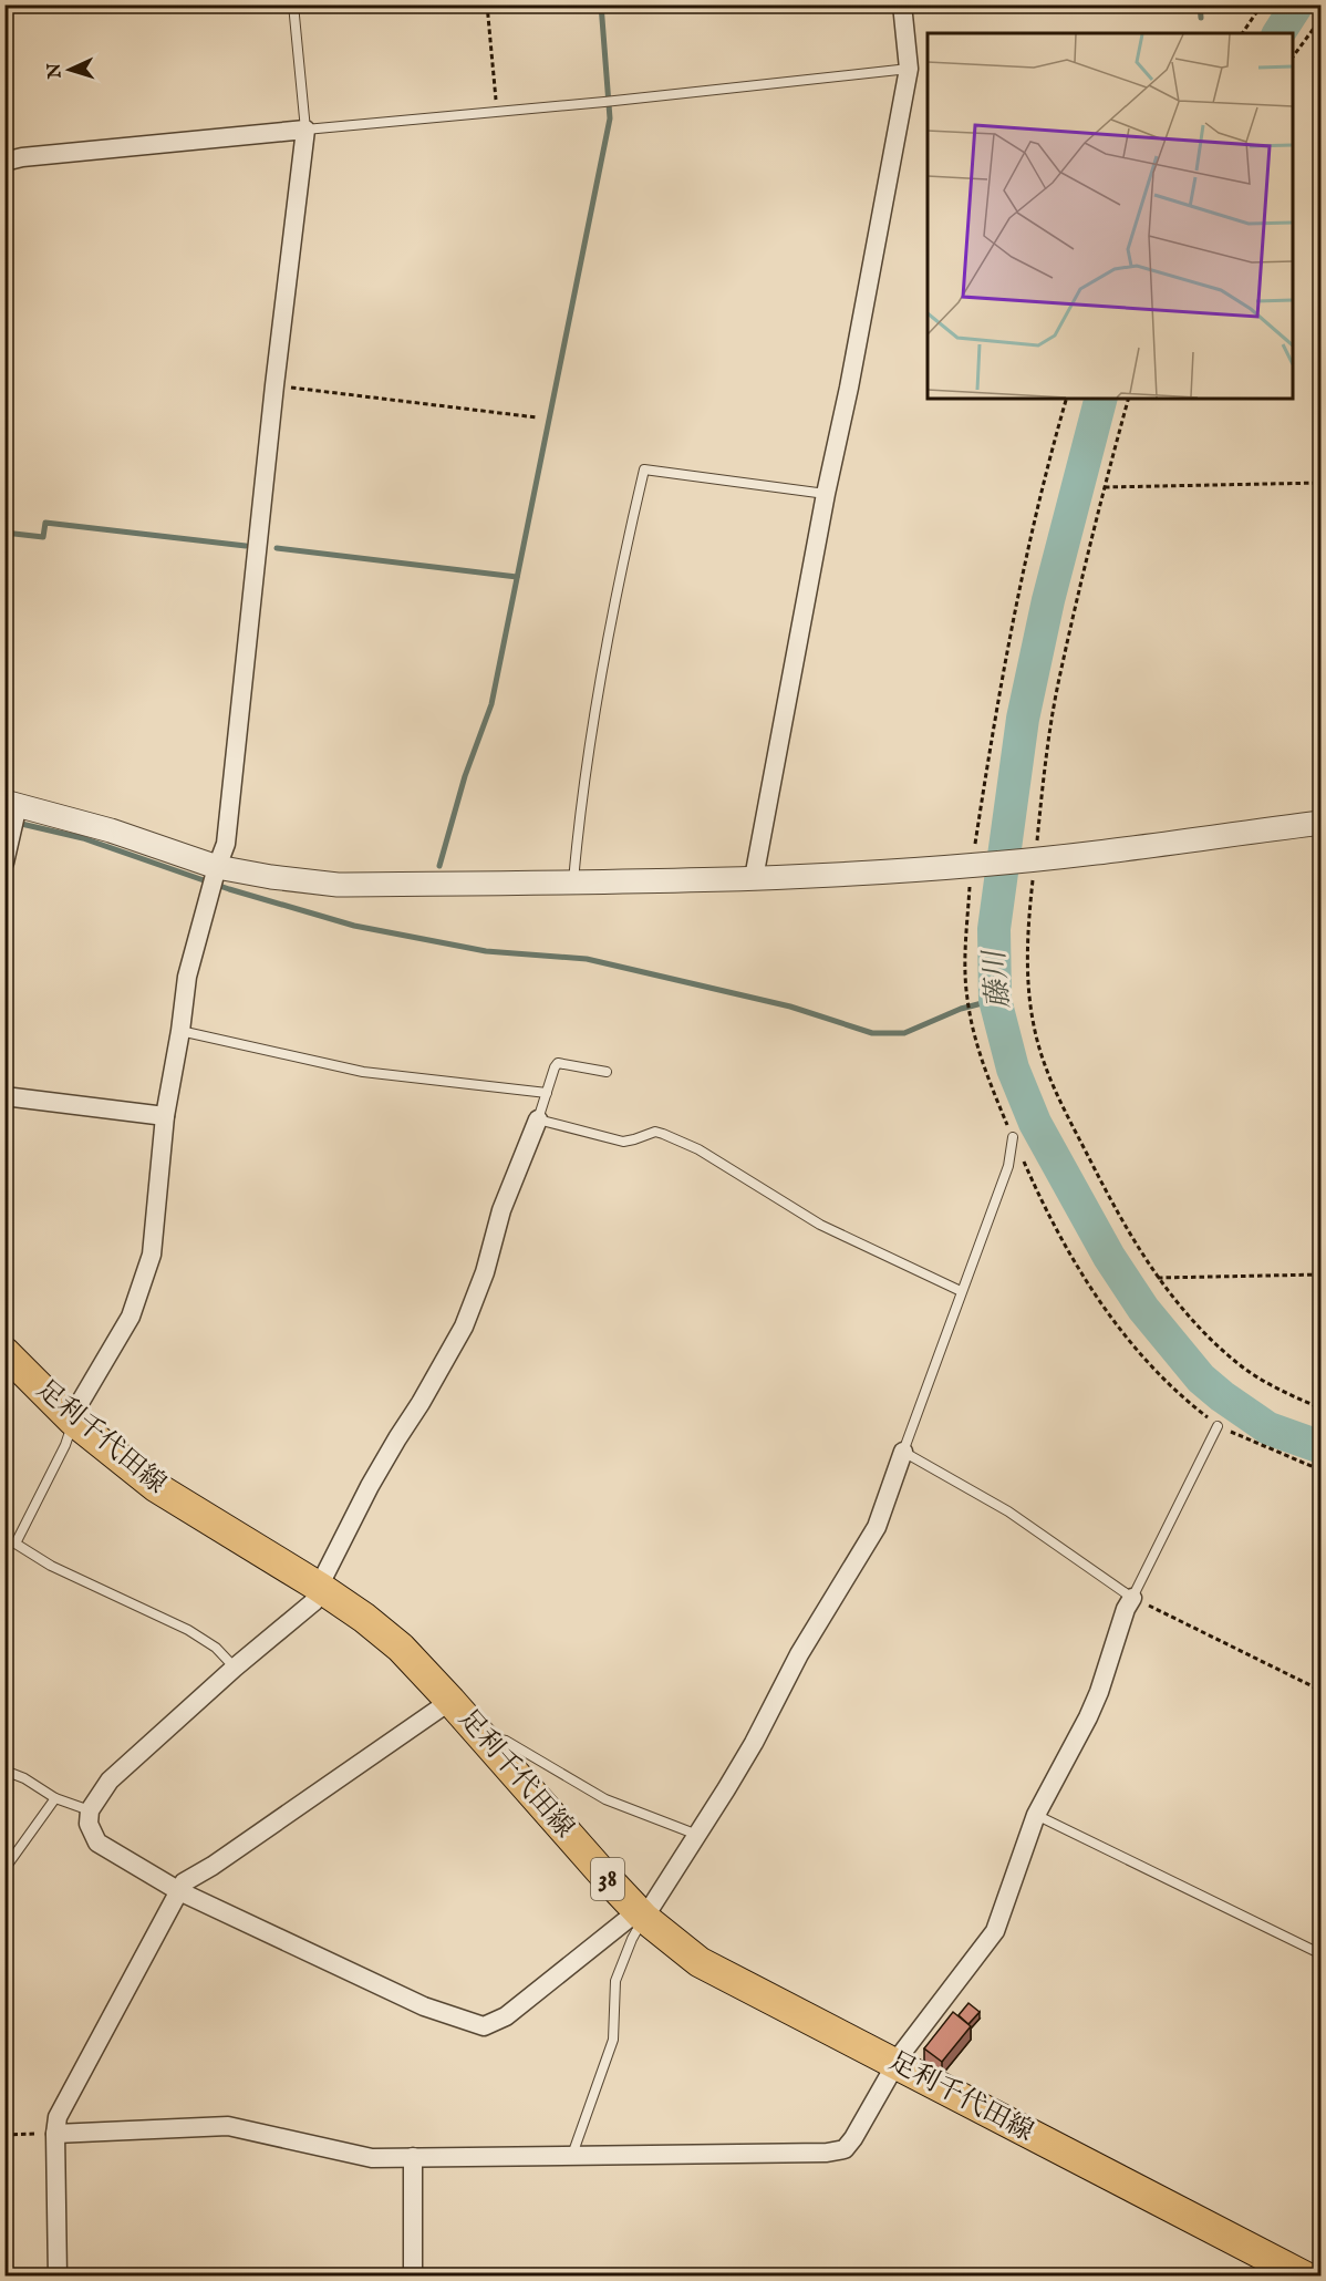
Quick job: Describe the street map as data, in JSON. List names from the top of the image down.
{
  "streets": {
    "main road": ["足利千代田線", "38"]
  },
  "water": ["藤川"],
  "north": "left"
}
